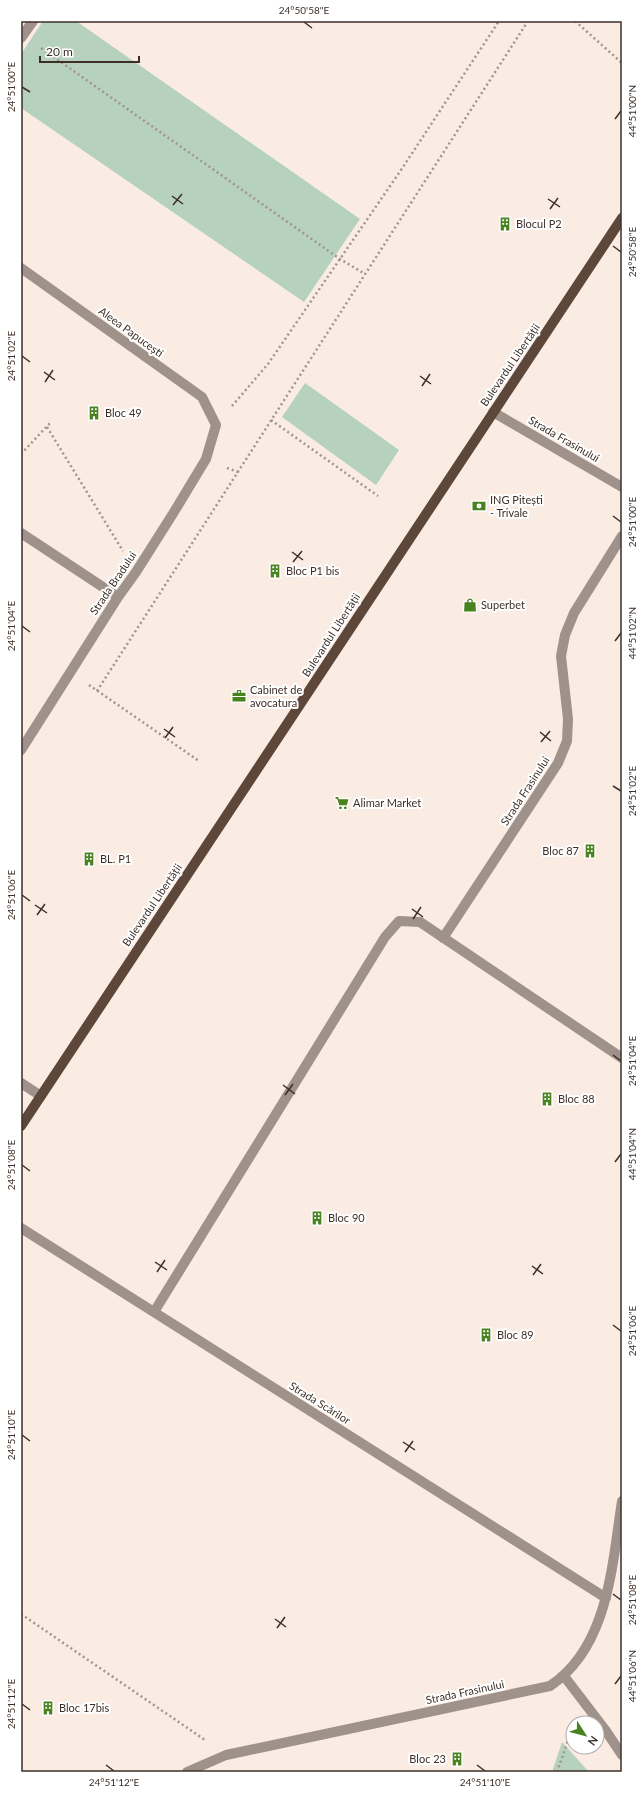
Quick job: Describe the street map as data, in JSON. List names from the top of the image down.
{
  "streets": {
    "main road": ["Bulevardul Libertății"],
    "street": [
      "Aleea Papucești",
      "Strada Frasinului",
      "Strada Bradului",
      "Strada Scărilor"
    ]
  },
  "crossings": [
    ["Aleea Papucești", "Strada Bradului"],
    ["Bulevardul Libertății", "Strada Frasinului"],
    ["Strada Frasinului", "Strada Scărilor"]
  ],
  "places": {
    "building": [
      "Blocul P2",
      "Bloc 49",
      "Bloc P1 bis",
      "Bloc 87",
      "BL. P1",
      "Bloc 88",
      "Bloc 90",
      "Bloc 89",
      "Bloc 17bis",
      "Bloc 23"
    ],
    "bank": ["ING Pitești - Trivale"],
    "shop": ["Superbet"],
    "office": ["Cabinet de avocatura"],
    "supermarket": ["Alimar Market"]
  },
  "scale_bar": "20 m",
  "north": "bottom right",
  "coordinates": [
    "24°50'58\"E",
    "24°51'00\"E",
    "44°51'00\"N",
    "24°51'02\"E",
    "24°51'04\"E",
    "44°51'02\"N",
    "24°51'06\"E",
    "44°51'04\"N",
    "24°51'08\"E",
    "24°51'10\"E",
    "44°51'06\"N",
    "24°51'12\"E"
  ]
}
